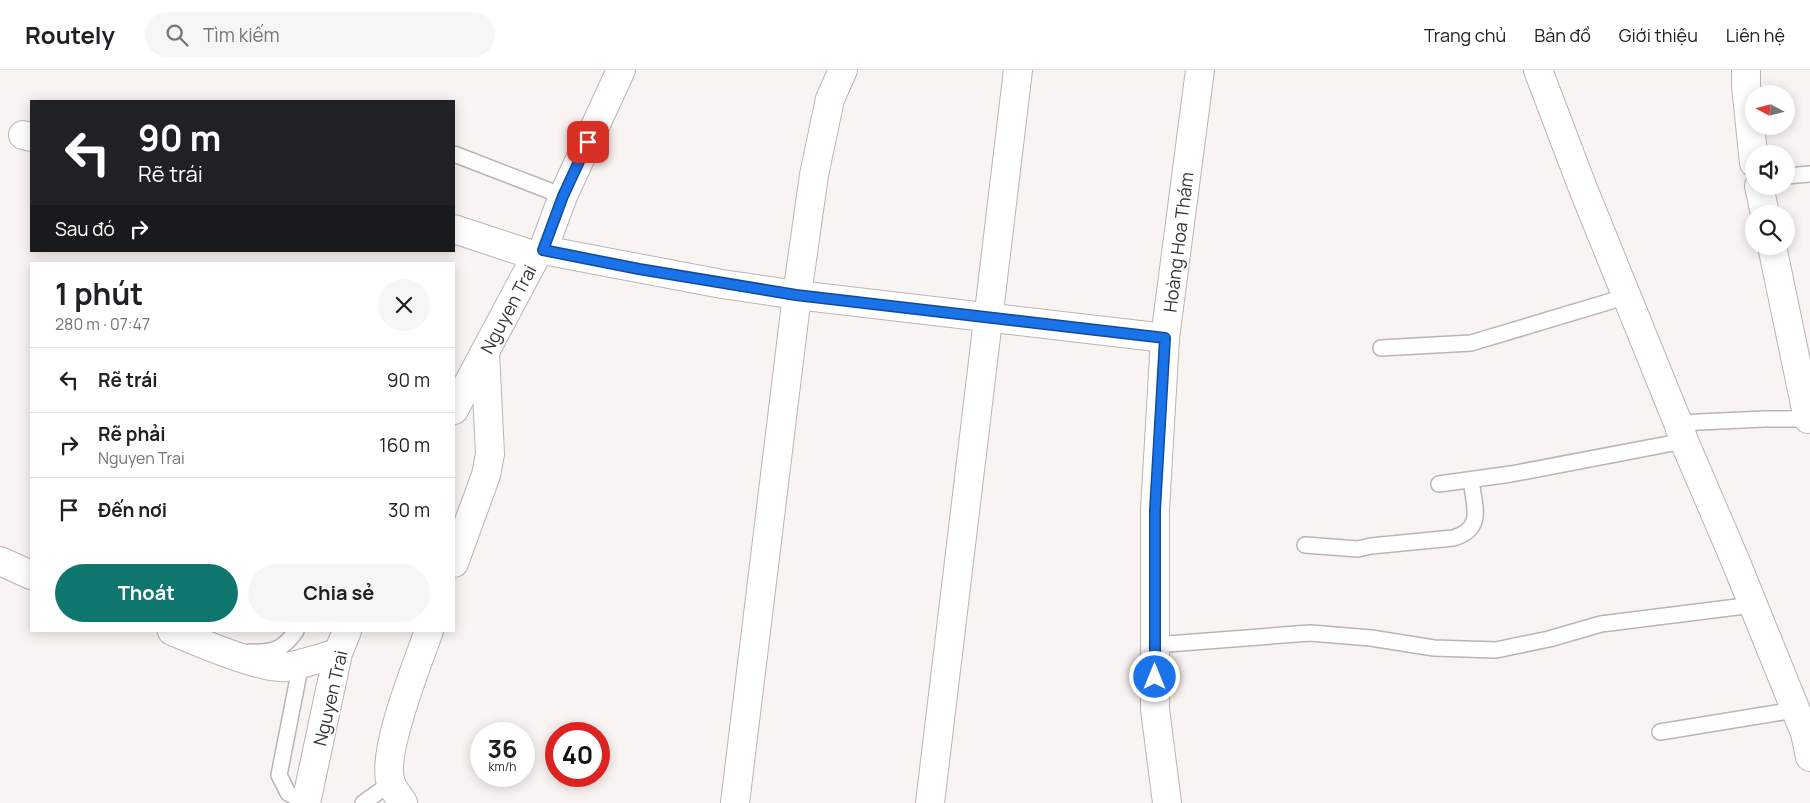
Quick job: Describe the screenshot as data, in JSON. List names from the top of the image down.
{
  "streets": {
    "street": ["Hoàng Hoa Thám", "Nguyen Trai"]
  },
  "north": "left",
  "page": {
    "header": "Routely",
    "search": "Tìm kiếm",
    "nav": [
      "Trang chủ",
      "Bản đồ",
      "Giới thiệu",
      "Liên hệ"
    ],
    "turn": ["90 m", "Rẽ trái"],
    "then": "Sau đó",
    "heading": ["1 phút", "280 m · 07:47"],
    "list": [
      {
        "name": "Rẽ trái",
        "value": "90 m"
      },
      {
        "name": "Rẽ phải",
        "note": "Nguyen Trai",
        "value": "160 m"
      },
      {
        "name": "Đến nơi",
        "value": "30 m"
      }
    ],
    "buttons": ["Thoát", "Chia sẻ"],
    "speed": "36 km/h",
    "limit": "40"
  }
}
